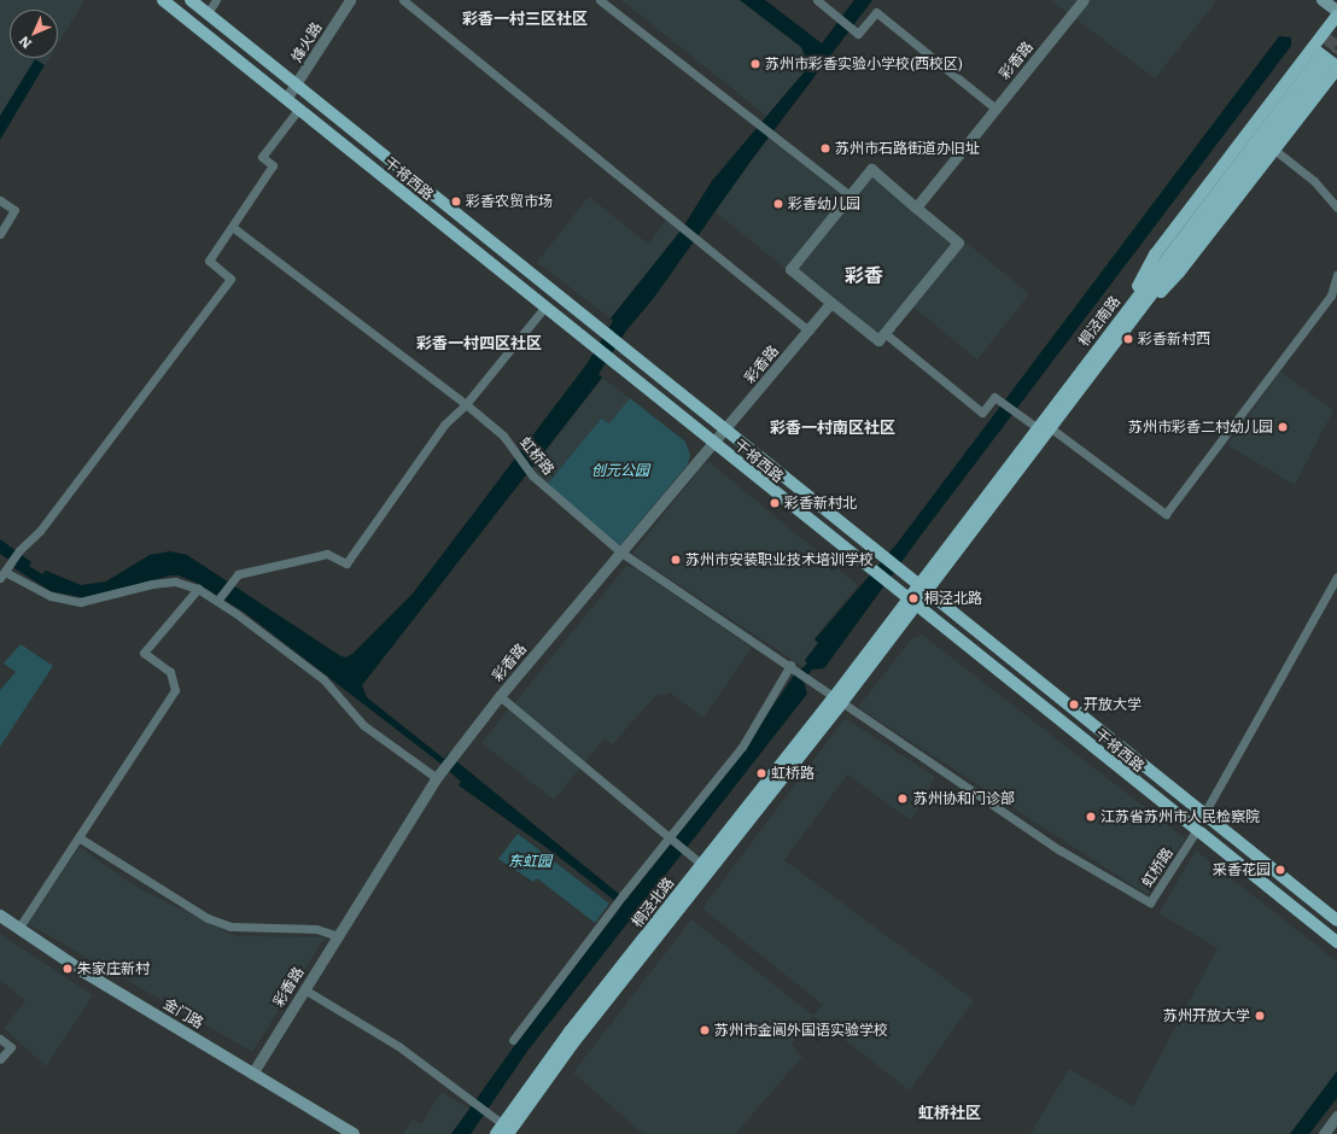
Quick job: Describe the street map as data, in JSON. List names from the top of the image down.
{
  "streets": {
    "main road": [
      "干将西路",
      "桐泾南路",
      "桐泾北路",
      "金门路"
    ],
    "street": ["烽火路", "彩香路", "虹桥路"]
  },
  "crossings": [
    ["烽火路", "干将西路"],
    ["彩香路", "干将西路"],
    ["彩香路", "虹桥路"],
    ["彩香路", "金门路"],
    ["干将西路", "桐泾南路"],
    ["干将西路", "虹桥路"],
    ["干将西路", "桐泾北路"],
    ["桐泾南路", "桐泾北路"],
    ["虹桥路", "桐泾北路"]
  ],
  "districts": [
    "彩香一村三区社区",
    "彩香",
    "彩香一村四区社区",
    "彩香一村南区社区",
    "虹桥社区"
  ],
  "parks": ["创元公园", "东虹园"],
  "places": [
    "苏州市彩香实验小学校(西校区)",
    "苏州市石路街道办旧址",
    "彩香农贸市场",
    "彩香幼儿园",
    "彩香新村西",
    "苏州市彩香二村幼儿园",
    "彩香新村北",
    "苏州市安装职业技术培训学校",
    "桐泾北路",
    "开放大学",
    "虹桥路",
    "苏州协和门诊部",
    "江苏省苏州市人民检察院",
    "采香花园",
    "朱家庄新村",
    "苏州开放大学",
    "苏州市金阊外国语实验学校"
  ],
  "north": "bottom left"
}
